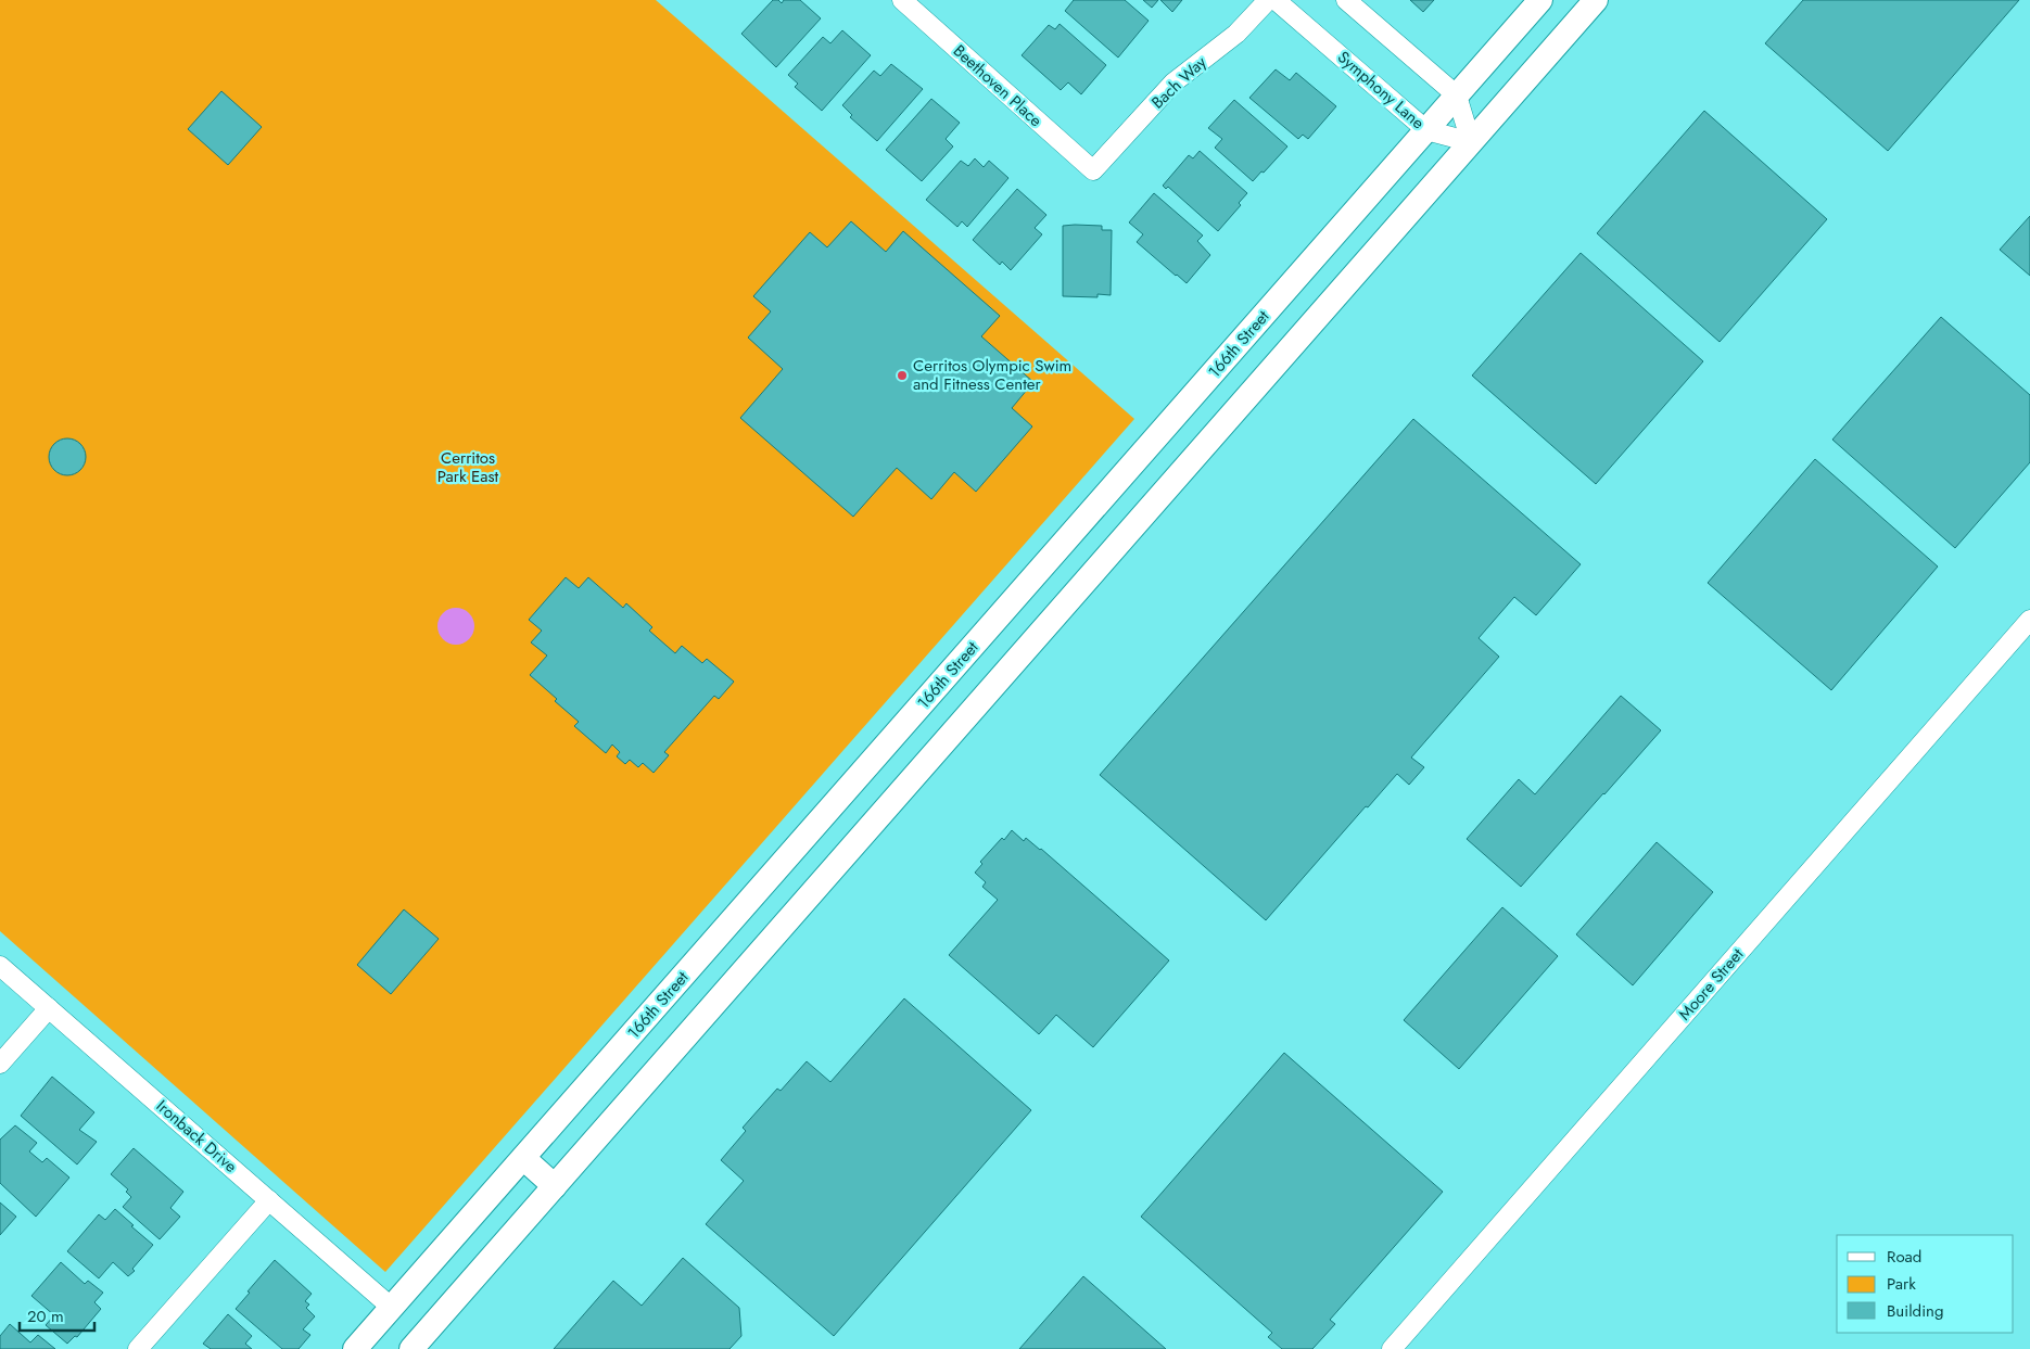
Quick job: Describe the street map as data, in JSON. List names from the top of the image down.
{
  "streets": {
    "street": [
      "Bach Way",
      "Beethoven Place",
      "Symphony Lane",
      "166th Street",
      "Moore Street",
      "Ironback Drive"
    ]
  },
  "crossings": [
    ["Bach Way", "Beethoven Place"],
    ["Symphony Lane", "166th Street"],
    ["166th Street", "Ironback Drive"]
  ],
  "parks": ["Cerritos Park East"],
  "places": ["Cerritos Olympic Swim and Fitness Center"],
  "legend": ["Road", "Park", "Building"],
  "scale_bar": "20 m"
}
